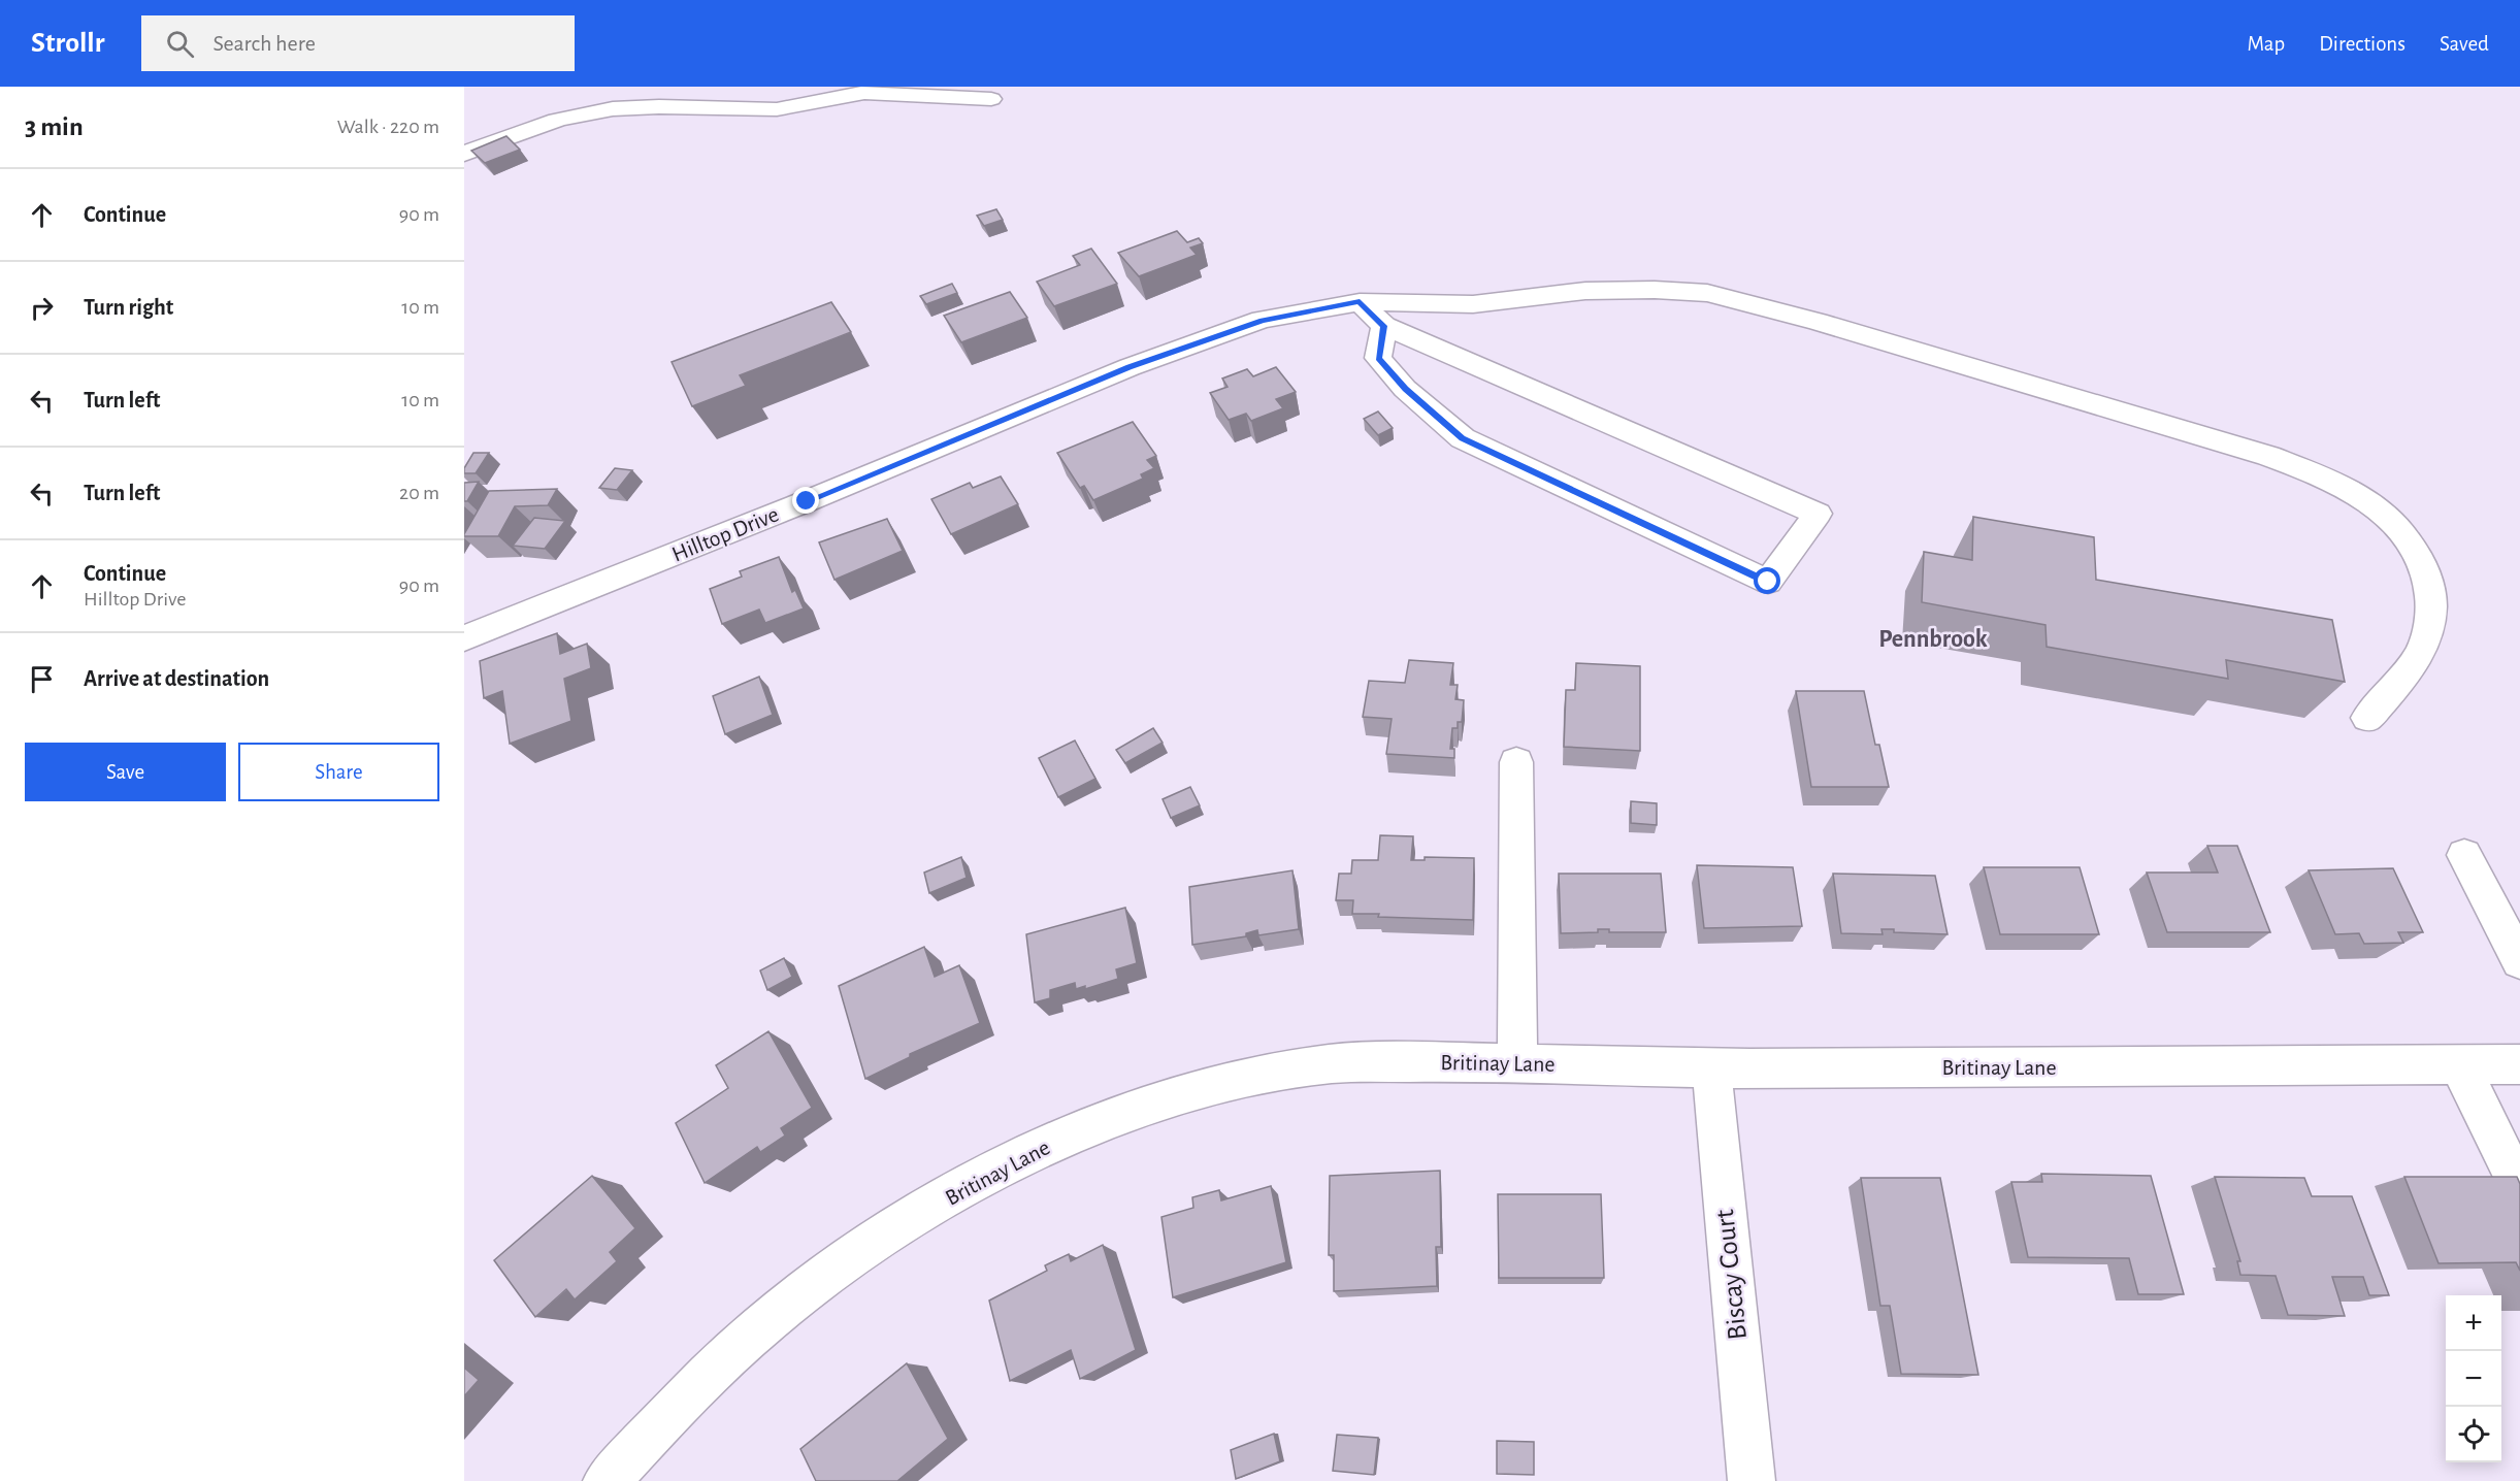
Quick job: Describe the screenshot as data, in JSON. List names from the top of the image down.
{
  "streets": {
    "street": ["Hilltop Drive", "Britinay Lane", "Biscay Court"]
  },
  "crossings": [
    ["Britinay Lane", "Biscay Court"]
  ],
  "districts": ["Pennbrook"],
  "page": {
    "header": "Strollr",
    "search": "Search here",
    "nav": ["Map", "Directions", "Saved"],
    "heading": ["3 min", "Walk · 220 m"],
    "list": [
      ["Continue", "90 m"],
      ["Turn right", "10 m"],
      ["Turn left", "10 m"],
      ["Turn left", "20 m"],
      ["Continue", "Hilltop Drive", "90 m"],
      "Arrive at destination"
    ],
    "buttons": ["Save", "Share"],
    "map_buttons": ["+", "−"]
  }
}
